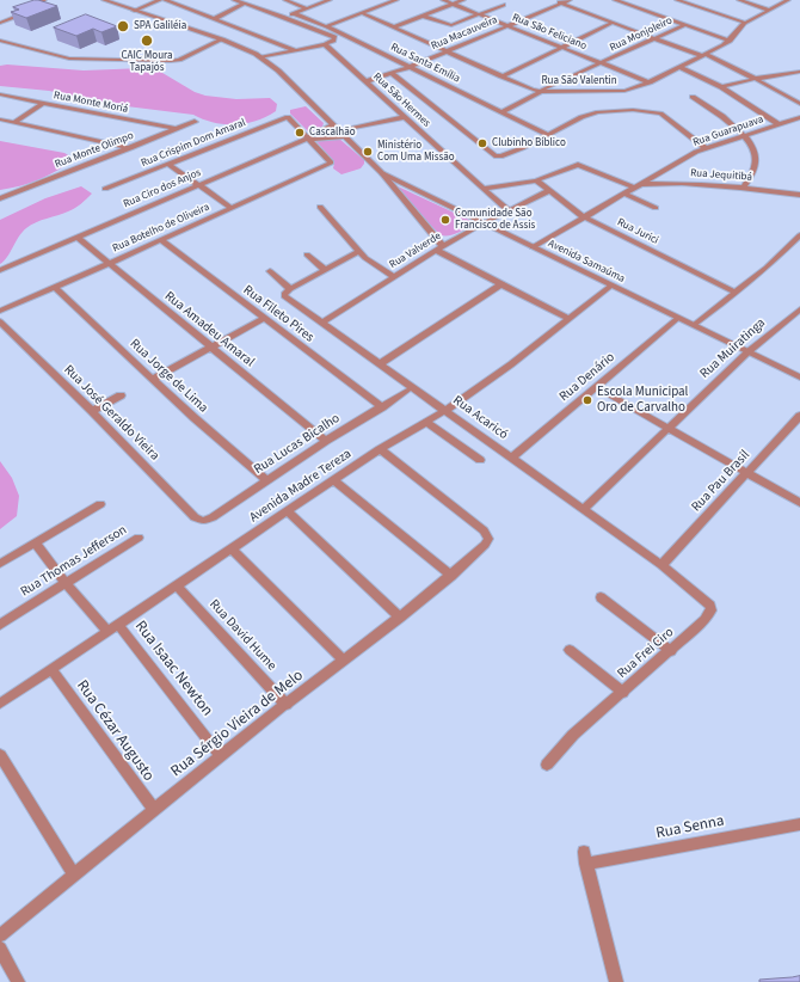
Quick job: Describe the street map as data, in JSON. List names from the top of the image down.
{
  "streets": {
    "street": [
      "Rua São Feliciano",
      "Rua Macauveira",
      "Rua Monjoleiro",
      "Rua Santa Emília",
      "Rua São Valentin",
      "Rua São Hermes",
      "Rua Monte Moriá",
      "Rua Guarapuava",
      "Rua Crispim Dom Amaral",
      "Rua Monte Olimpo",
      "Rua Jequitibá",
      "Rua Ciro dos Anjos",
      "Rua Botelho de Oliveira",
      "Rua Jurici",
      "Rua Valverde",
      "Avenida Samaúma",
      "Rua Fileto Pires",
      "Rua Amadeu Amaral",
      "Rua Muiratinga",
      "Rua Jorge de Lima",
      "Rua Denário",
      "Rua José Geraldo Vieira",
      "Rua Acaricó",
      "Rua Lucas Bicalho",
      "Rua Pau Brasil",
      "Avenida Madre Tereza",
      "Rua Thomas Jefferson",
      "Rua David Hume",
      "Rua Frei Ciro",
      "Rua Isaac Newton",
      "Rua Sérgio Vieira de Melo",
      "Rua Cézar Augusto",
      "Rua Senna"
    ]
  },
  "crossings": [
    ["Rua São Feliciano", "Rua Macauveira"],
    ["Rua São Feliciano", "Rua Monjoleiro"],
    ["Rua São Feliciano", "Rua São Valentin"],
    ["Rua Macauveira", "Rua Santa Emília"],
    ["Rua Macauveira", "Rua São Valentin"],
    ["Rua Macauveira", "Rua São Hermes"],
    ["Rua Monjoleiro", "Rua Santa Emília"],
    ["Rua Monjoleiro", "Rua São Valentin"],
    ["Rua São Hermes", "Rua Valverde"],
    ["Rua Monte Moriá", "Rua Monte Olimpo"],
    ["Rua Guarapuava", "Rua Jequitibá"],
    ["Rua Guarapuava", "Rua Jurici"],
    ["Rua Guarapuava", "Avenida Samaúma"],
    ["Rua Crispim Dom Amaral", "Rua Ciro dos Anjos"],
    ["Rua Crispim Dom Amaral", "Rua Botelho de Oliveira"],
    ["Rua Ciro dos Anjos", "Rua Botelho de Oliveira"],
    ["Rua Ciro dos Anjos", "Avenida Samaúma"],
    ["Rua Ciro dos Anjos", "Rua Amadeu Amaral"],
    ["Rua Botelho de Oliveira", "Rua Fileto Pires"],
    ["Rua Botelho de Oliveira", "Rua Amadeu Amaral"],
    ["Rua Botelho de Oliveira", "Rua Jorge de Lima"],
    ["Rua Jurici", "Rua Valverde"],
    ["Rua Valverde", "Avenida Samaúma"],
    ["Rua Valverde", "Rua Acaricó"],
    ["Avenida Samaúma", "Rua Muiratinga"],
    ["Avenida Samaúma", "Rua Denário"],
    ["Avenida Samaúma", "Avenida Madre Tereza"],
    ["Rua Fileto Pires", "Rua Lucas Bicalho"],
    ["Rua Amadeu Amaral", "Rua Lucas Bicalho"],
    ["Rua Muiratinga", "Rua Acaricó"],
    ["Rua Jorge de Lima", "Rua Lucas Bicalho"],
    ["Rua Denário", "Rua Acaricó"],
    ["Rua José Geraldo Vieira", "Rua Lucas Bicalho"],
    ["Rua Acaricó", "Rua Pau Brasil"],
    ["Rua Acaricó", "Avenida Madre Tereza"],
    ["Rua Acaricó", "Rua Frei Ciro"],
    ["Rua Pau Brasil", "Rua Frei Ciro"],
    ["Avenida Madre Tereza", "Rua David Hume"],
    ["Avenida Madre Tereza", "Rua Isaac Newton"],
    ["Avenida Madre Tereza", "Rua Sérgio Vieira de Melo"],
    ["Avenida Madre Tereza", "Rua Cézar Augusto"],
    ["Rua David Hume", "Rua Sérgio Vieira de Melo"],
    ["Rua Isaac Newton", "Rua Sérgio Vieira de Melo"],
    ["Rua Sérgio Vieira de Melo", "Rua Cézar Augusto"]
  ],
  "places": [
    "SPA Galiléia",
    "CAIC Moura Tapajós",
    "Cascalhão",
    "Clubinho Bíblico",
    "Ministério Com Uma Missão",
    "Comunidade São Francisco de Assis",
    "Escola Municipal Oro de Carvalho"
  ]
}
